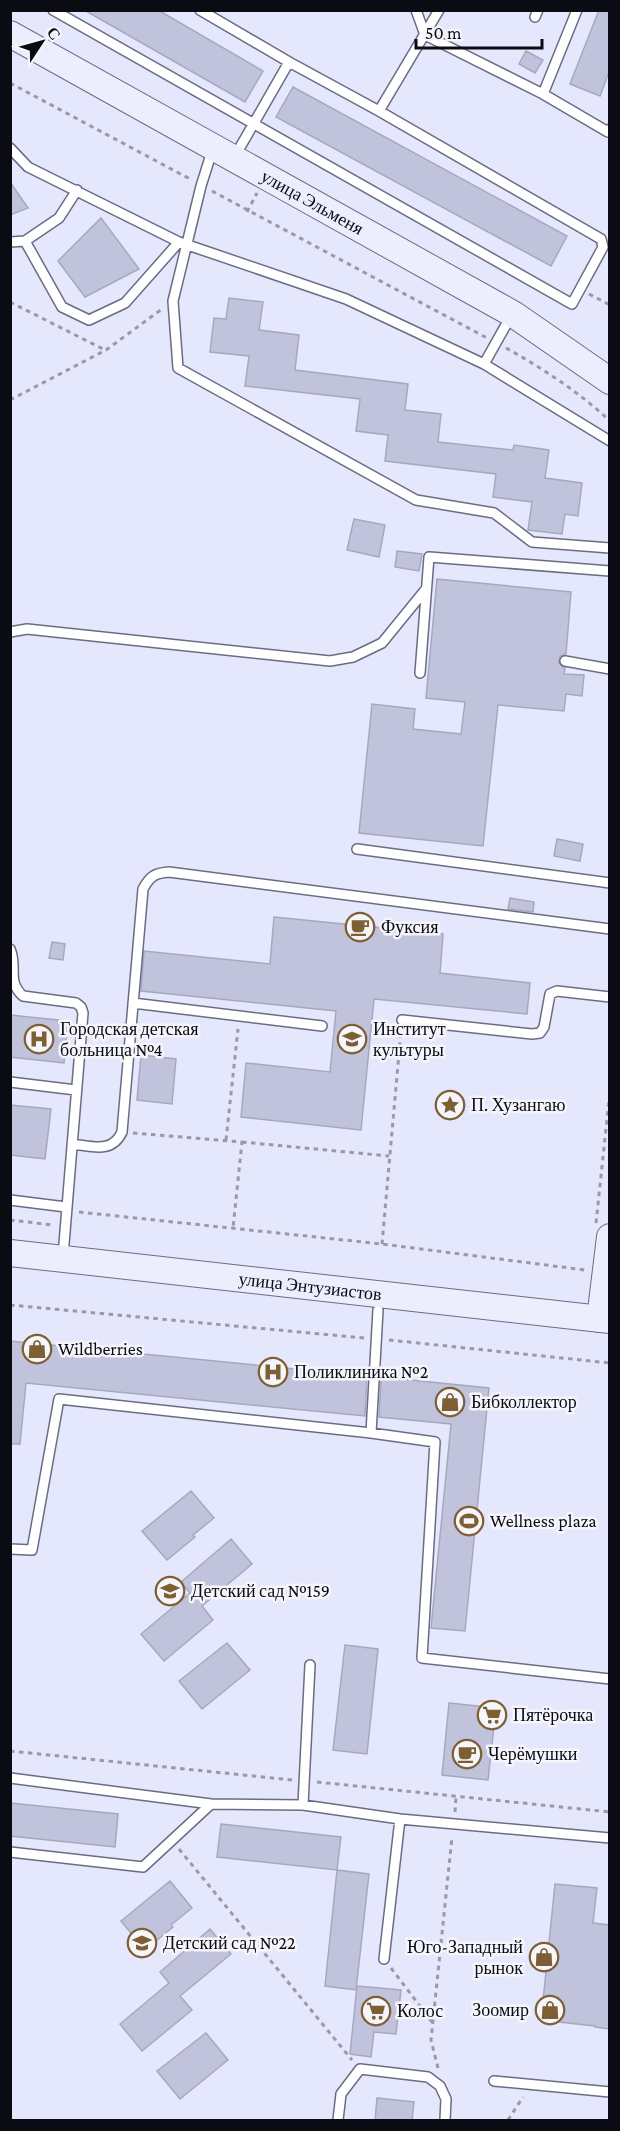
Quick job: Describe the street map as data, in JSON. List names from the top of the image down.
{
  "streets": {
    "street": ["улица Эльменя", "улица Энтузиастов"]
  },
  "places": {
    "cafe": ["Фуксия", "Черёмушки"],
    "hospital": ["Городская детская больница №4", "Поликлиника №2"],
    "school or university": ["Институт культуры", "Детский сад №159", "Детский сад №22"],
    "place": ["П. Хузангаю"],
    "shop": [
      "Wildberries",
      "Бибколлектор",
      "Юго-Западный рынок",
      "Зоомир"
    ],
    "sports": ["Wellness plaza"],
    "supermarket": ["Пятёрочка", "Колос"]
  },
  "scale_bar": "50 m",
  "north": "top right"
}
